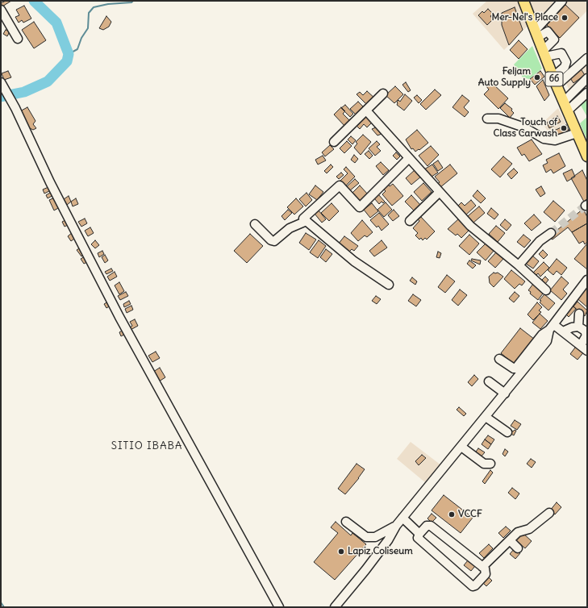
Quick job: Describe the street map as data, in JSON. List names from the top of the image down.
{
  "streets": {
    "main road": ["66"]
  },
  "districts": ["SITIO IBABA"],
  "places": [
    "Mer-Nel's Place",
    "Feljam Auto Supply",
    "Touch of Class Carwash",
    "VCCF",
    "Lapiz Coliseum"
  ]
}
